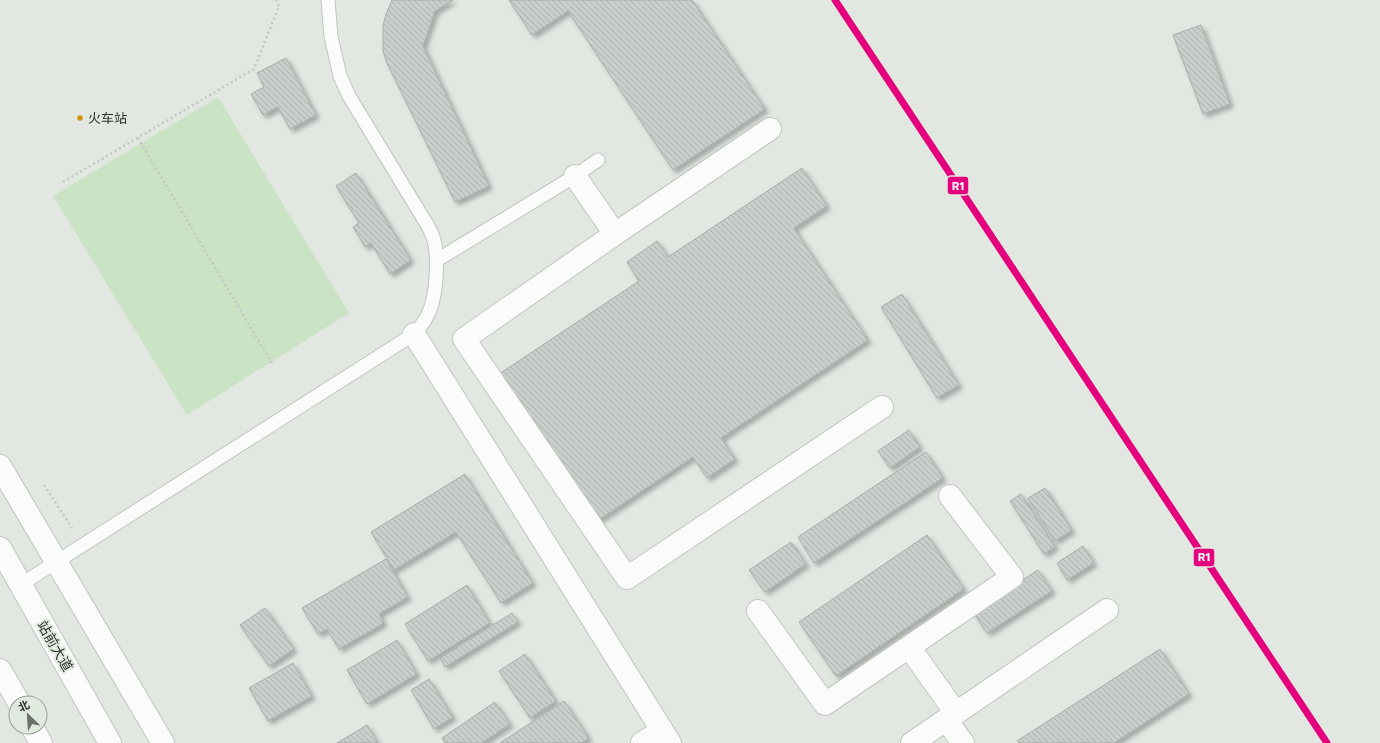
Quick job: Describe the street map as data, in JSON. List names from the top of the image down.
{
  "streets": {
    "street": ["站前大道"]
  },
  "places": ["火车站"],
  "lines": ["transit line R1"],
  "north": "top left"
}
